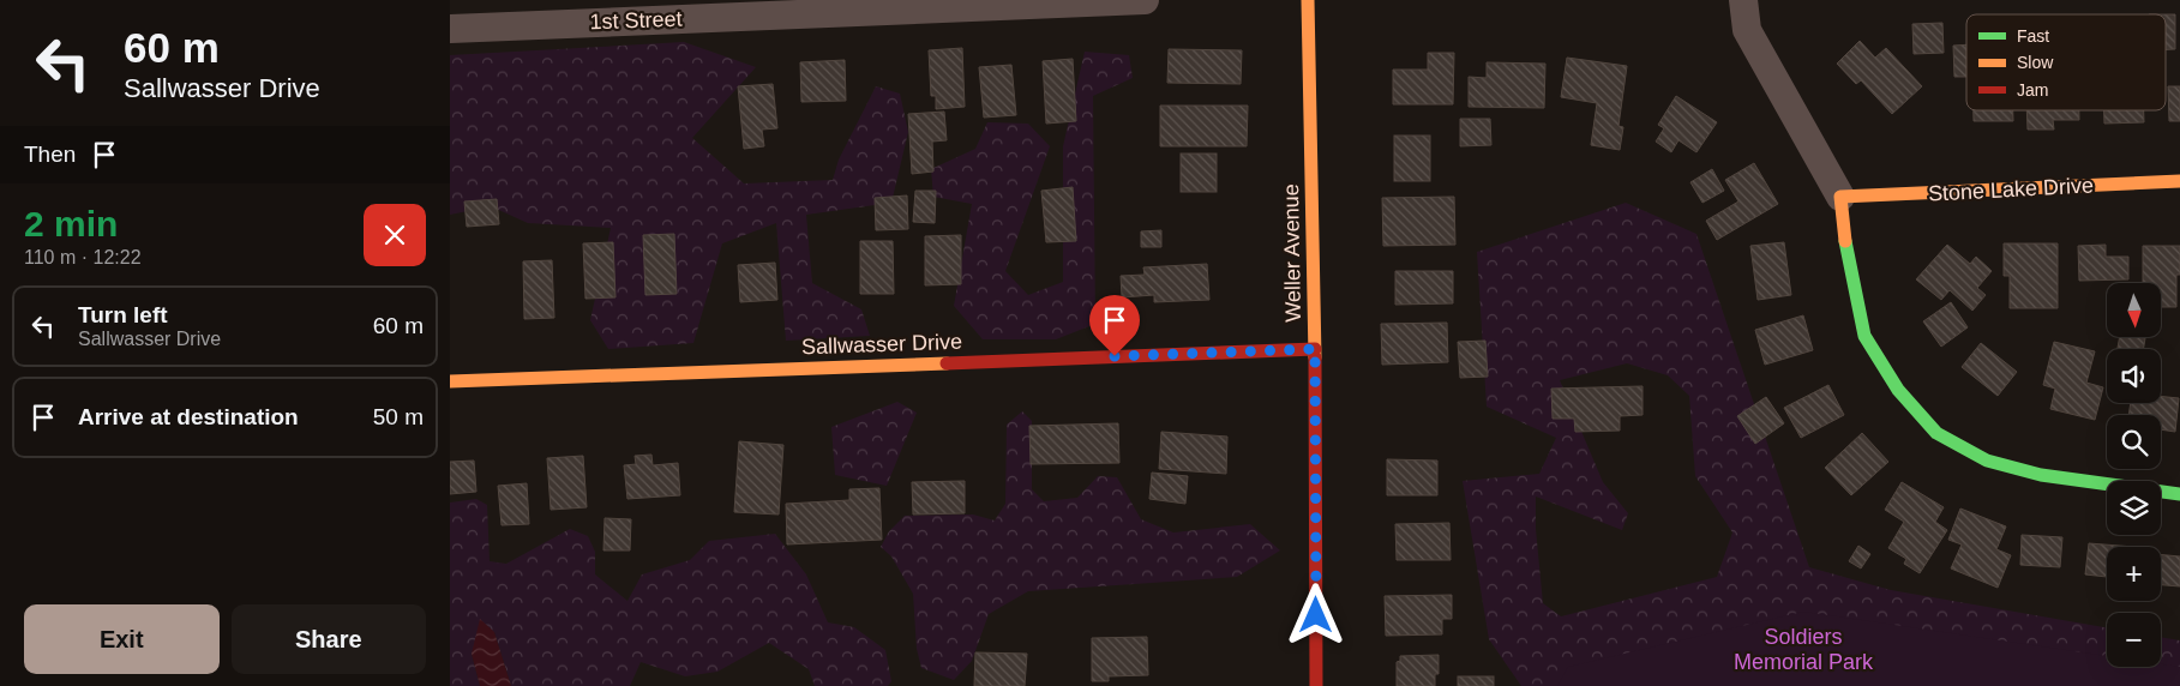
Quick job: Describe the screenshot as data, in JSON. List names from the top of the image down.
{
  "streets": {
    "street": [
      "1st Street",
      "Stone Lake Drive",
      "Weller Avenue",
      "Sallwasser Drive"
    ]
  },
  "crossings": [
    ["Weller Avenue", "Sallwasser Drive"]
  ],
  "parks": ["Soldiers Memorial Park"],
  "legend": ["Fast", "Slow", "Jam"],
  "north": "bottom",
  "page": {
    "turn": ["60 m", "Sallwasser Drive"],
    "then": "Then",
    "heading": ["2 min", "110 m · 12:22"],
    "map_buttons": ["+", "−"],
    "list": [
      {
        "name": "Turn left",
        "note": "Sallwasser Drive",
        "value": "60 m"
      },
      {
        "name": "Arrive at destination",
        "value": "50 m"
      }
    ],
    "buttons": ["Exit", "Share"]
  }
}
